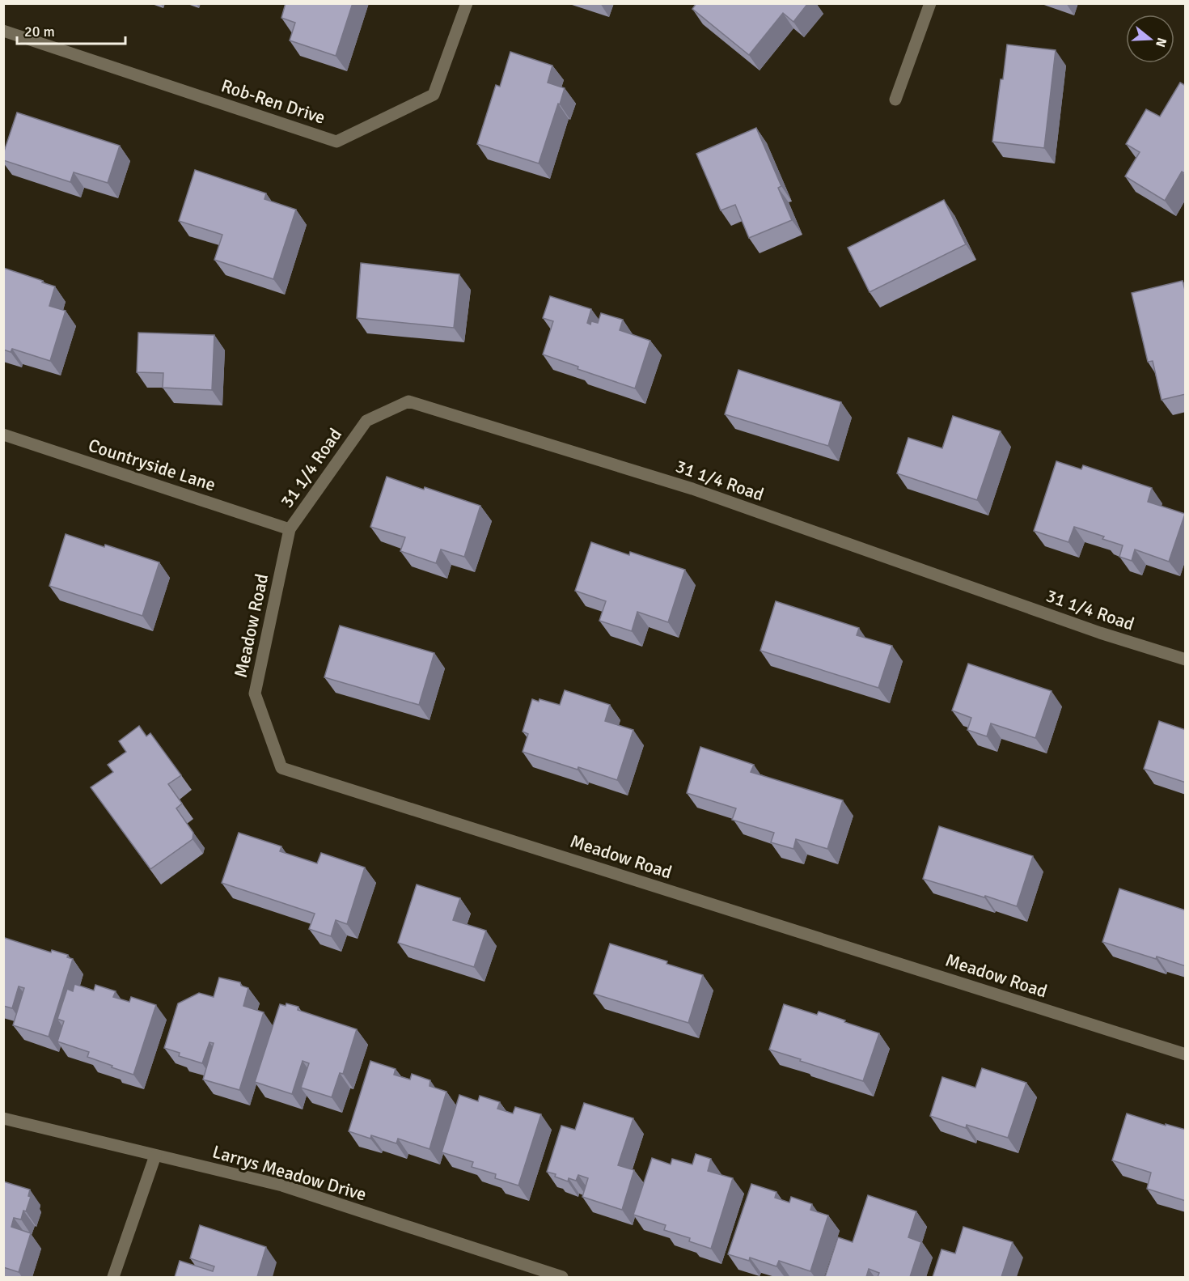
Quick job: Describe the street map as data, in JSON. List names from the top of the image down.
{
  "streets": {
    "street": [
      "Rob-Ren Drive",
      "Countryside Lane",
      "31 1/4 Road",
      "Meadow Road",
      "Larrys Meadow Drive"
    ]
  },
  "crossings": [
    ["Countryside Lane", "31 1/4 Road"],
    ["Countryside Lane", "Meadow Road"],
    ["31 1/4 Road", "Meadow Road"]
  ],
  "scale_bar": "20 m",
  "north": "right"
}
